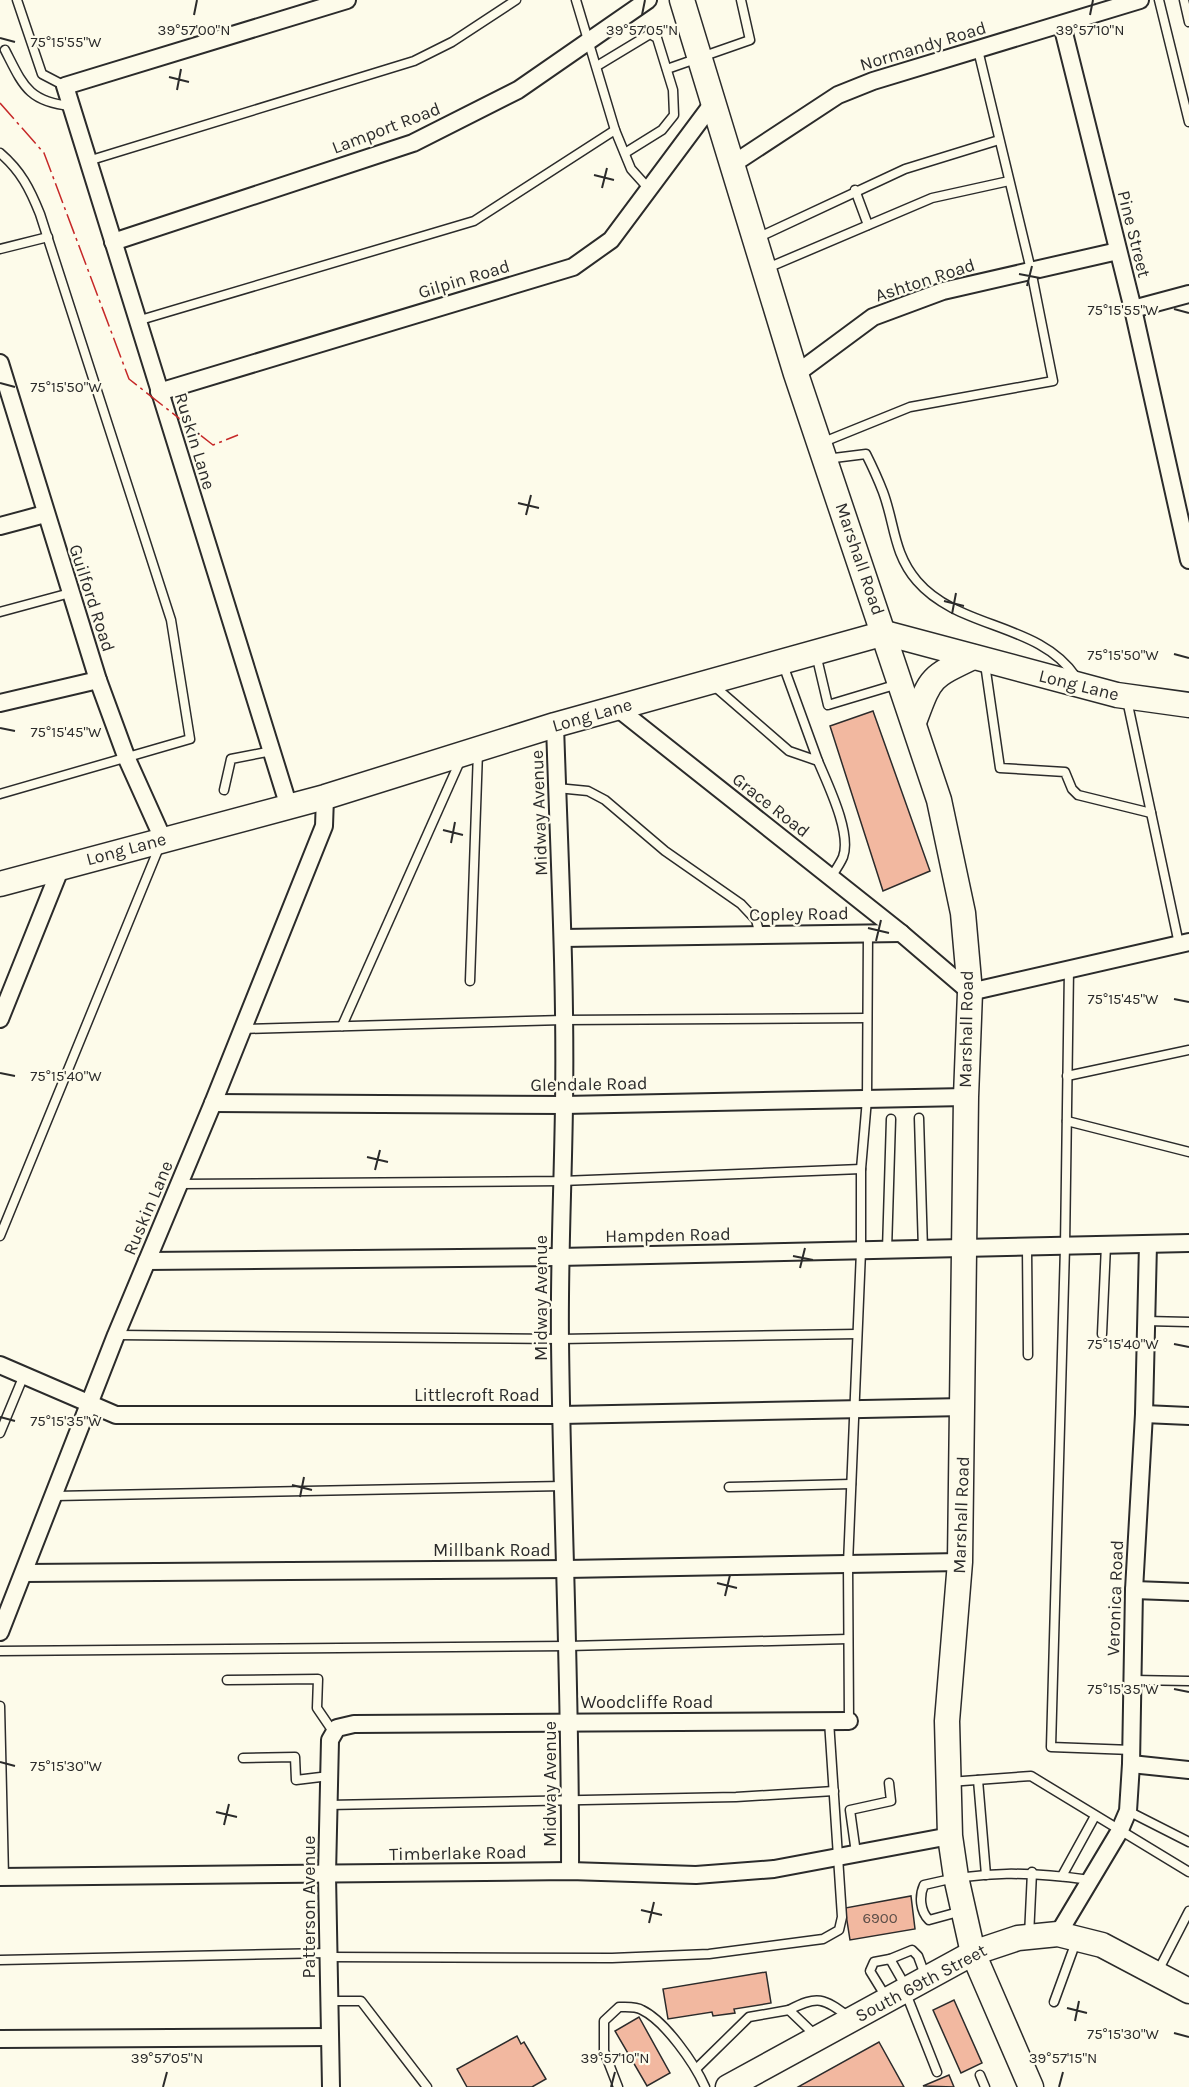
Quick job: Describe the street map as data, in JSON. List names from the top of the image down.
{
  "streets": {
    "main road": ["Marshall Road", "Long Lane", "South 69th Street"],
    "street": [
      "Normandy Road",
      "Lamport Road",
      "Pine Street",
      "Gilpin Road",
      "Ashton Road",
      "Ruskin Lane",
      "Guilford Road",
      "Grace Road",
      "Midway Avenue",
      "Copley Road",
      "Glendale Road",
      "Hampden Road",
      "Littlecroft Road",
      "Millbank Road",
      "Veronica Road",
      "Woodcliffe Road",
      "Timberlake Road",
      "Patterson Avenue"
    ]
  },
  "crossings": [
    ["Normandy Road", "Pine Street"],
    ["Normandy Road", "Marshall Road"],
    ["Lamport Road", "Ruskin Lane"],
    ["Pine Street", "Ashton Road"],
    ["Gilpin Road", "Ruskin Lane"],
    ["Gilpin Road", "Marshall Road"],
    ["Ashton Road", "Marshall Road"],
    ["Ruskin Lane", "Long Lane"],
    ["Ruskin Lane", "Glendale Road"],
    ["Ruskin Lane", "Hampden Road"],
    ["Ruskin Lane", "Littlecroft Road"],
    ["Ruskin Lane", "Millbank Road"],
    ["Marshall Road", "Long Lane"],
    ["Marshall Road", "Glendale Road"],
    ["Marshall Road", "Hampden Road"],
    ["Marshall Road", "Littlecroft Road"],
    ["Marshall Road", "Millbank Road"],
    ["Marshall Road", "Timberlake Road"],
    ["Marshall Road", "South 69th Street"],
    ["Guilford Road", "Long Lane"],
    ["Long Lane", "Grace Road"],
    ["Long Lane", "Midway Avenue"],
    ["Grace Road", "Copley Road"],
    ["Midway Avenue", "Copley Road"],
    ["Midway Avenue", "Glendale Road"],
    ["Midway Avenue", "Hampden Road"],
    ["Midway Avenue", "Littlecroft Road"],
    ["Midway Avenue", "Millbank Road"],
    ["Midway Avenue", "Woodcliffe Road"],
    ["Midway Avenue", "Timberlake Road"],
    ["Hampden Road", "Veronica Road"],
    ["Veronica Road", "South 69th Street"],
    ["Woodcliffe Road", "Patterson Avenue"],
    ["Timberlake Road", "Patterson Avenue"]
  ],
  "house_numbers": ["6900"],
  "coordinates": [
    "39°57'00\"N",
    "39°57'05\"N",
    "39°57'10\"N",
    "75°15'55\"W",
    "75°15'50\"W",
    "75°15'45\"W",
    "75°15'40\"W",
    "75°15'35\"W",
    "75°15'30\"W",
    "39°57'15\"N"
  ]
}
